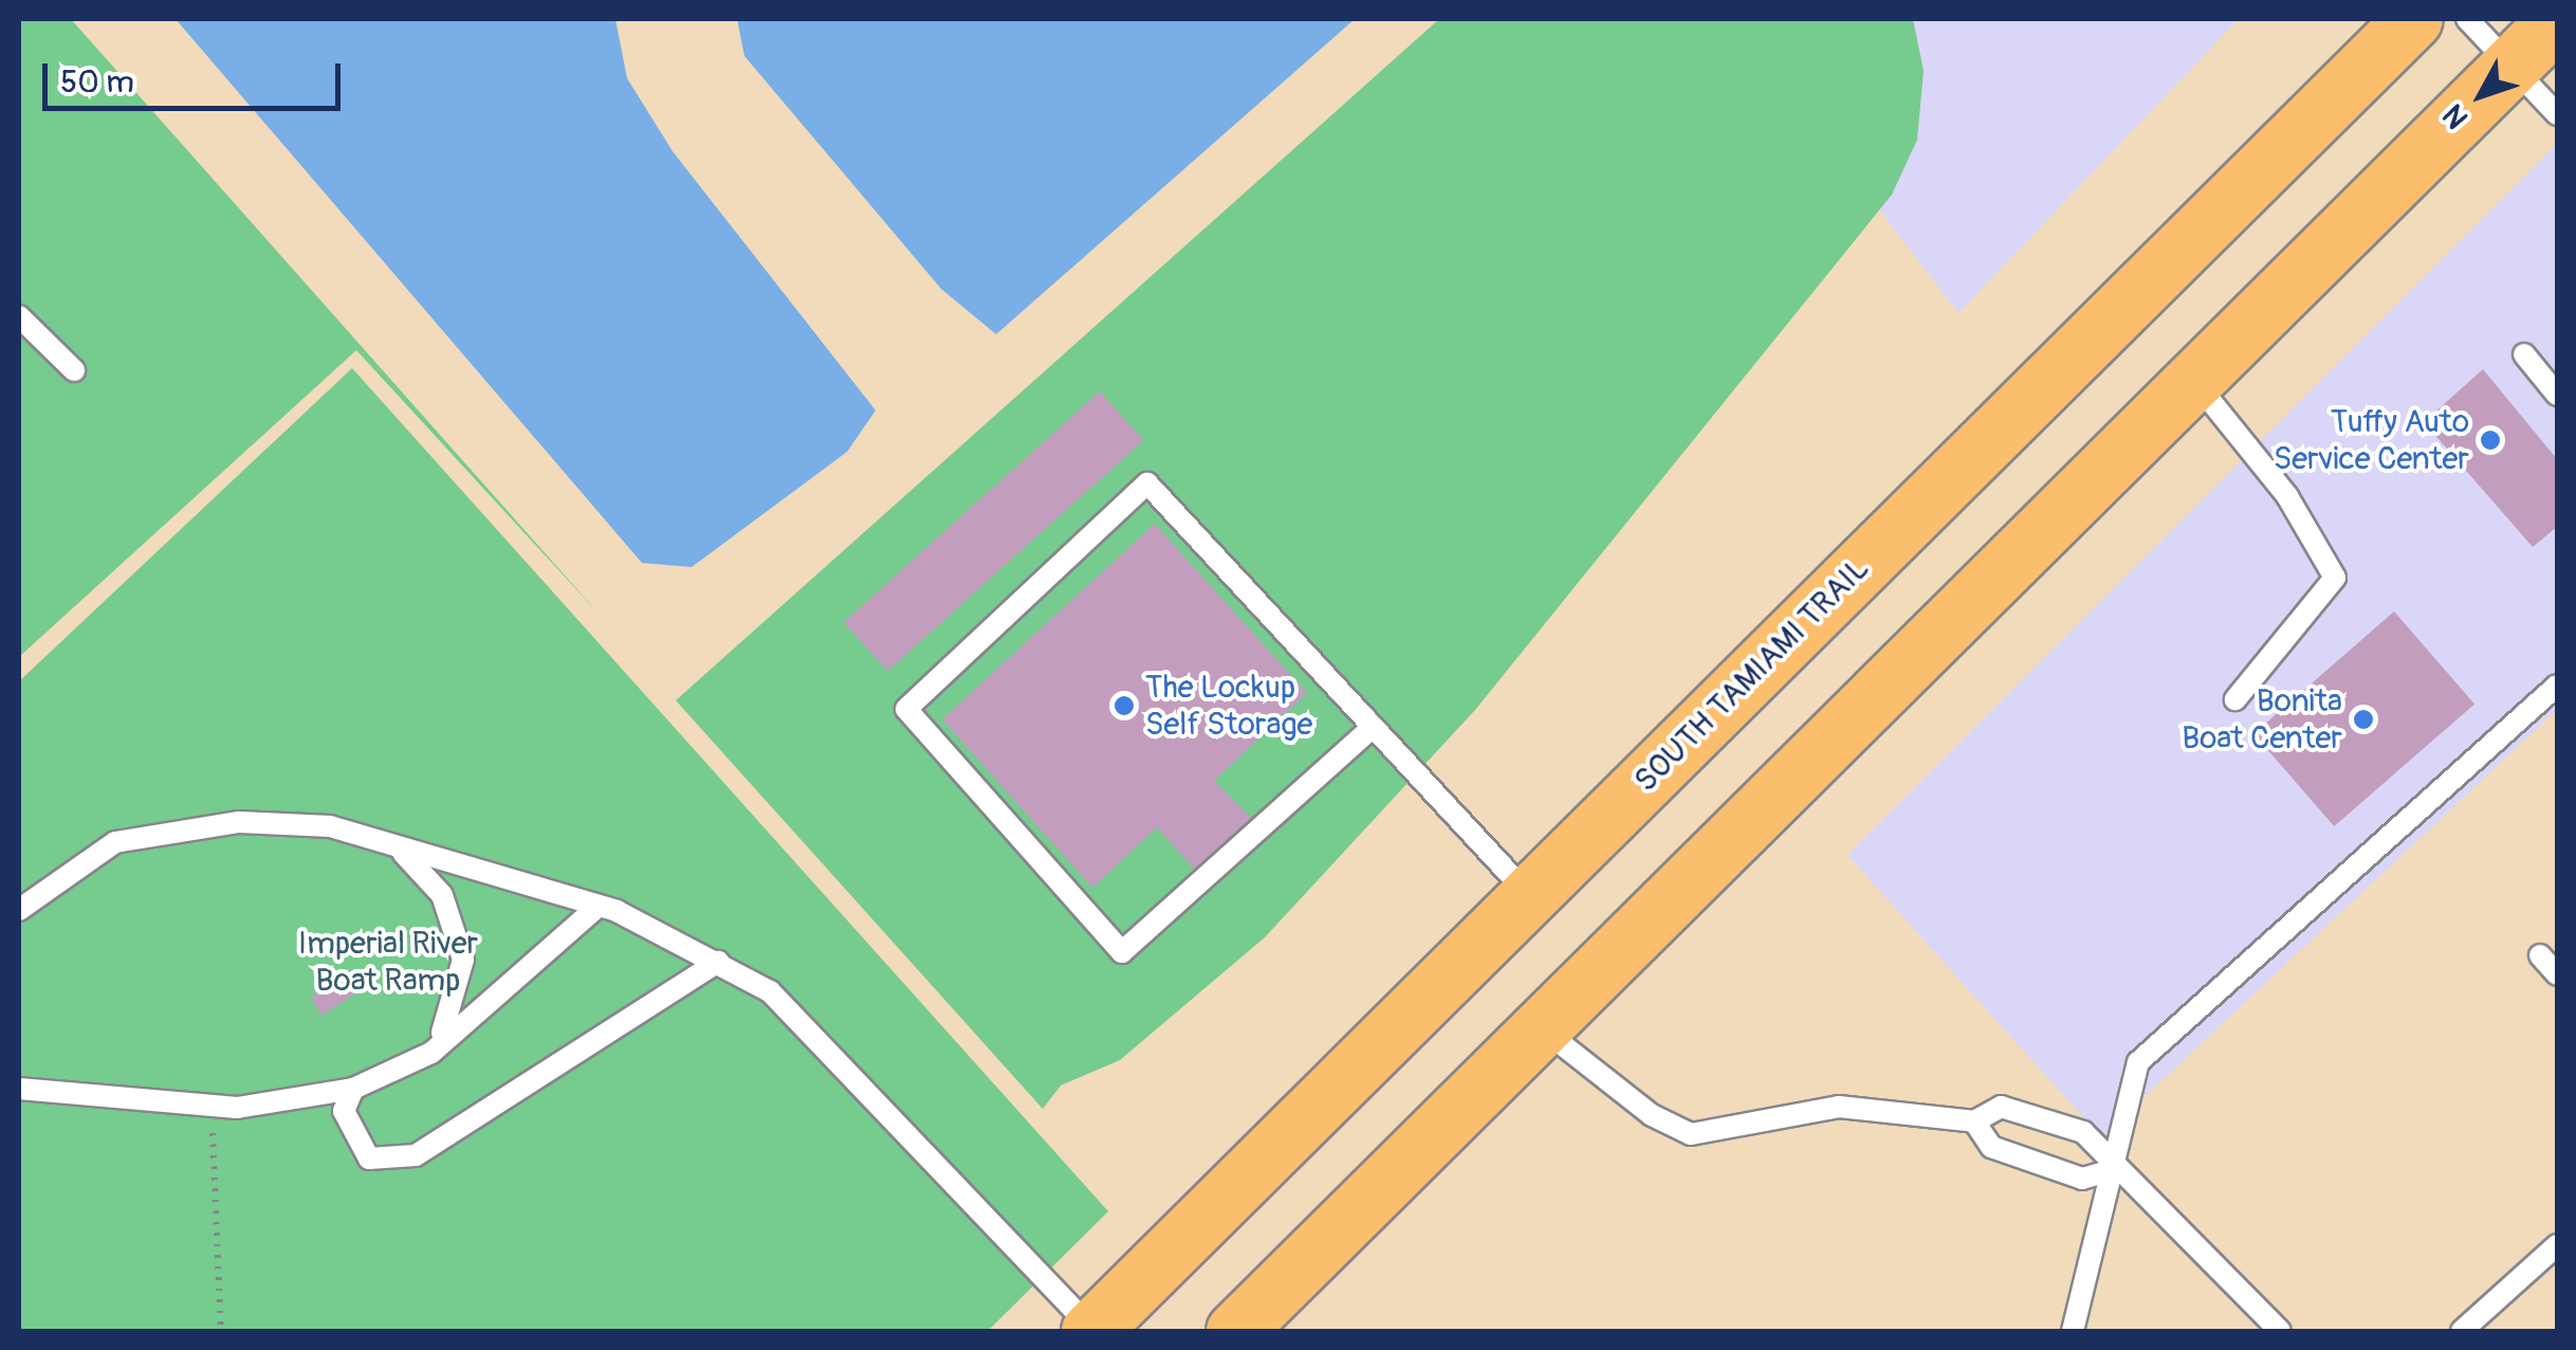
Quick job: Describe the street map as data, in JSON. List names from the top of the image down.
{
  "streets": {
    "main road": ["SOUTH TAMIAMI TRAIL"]
  },
  "parks": ["Imperial River Boat Ramp"],
  "places": ["Tuffy Auto Service Center", "The Lockup Self Storage", "Bonita Boat Center"],
  "scale_bar": "50 m",
  "north": "bottom left"
}
